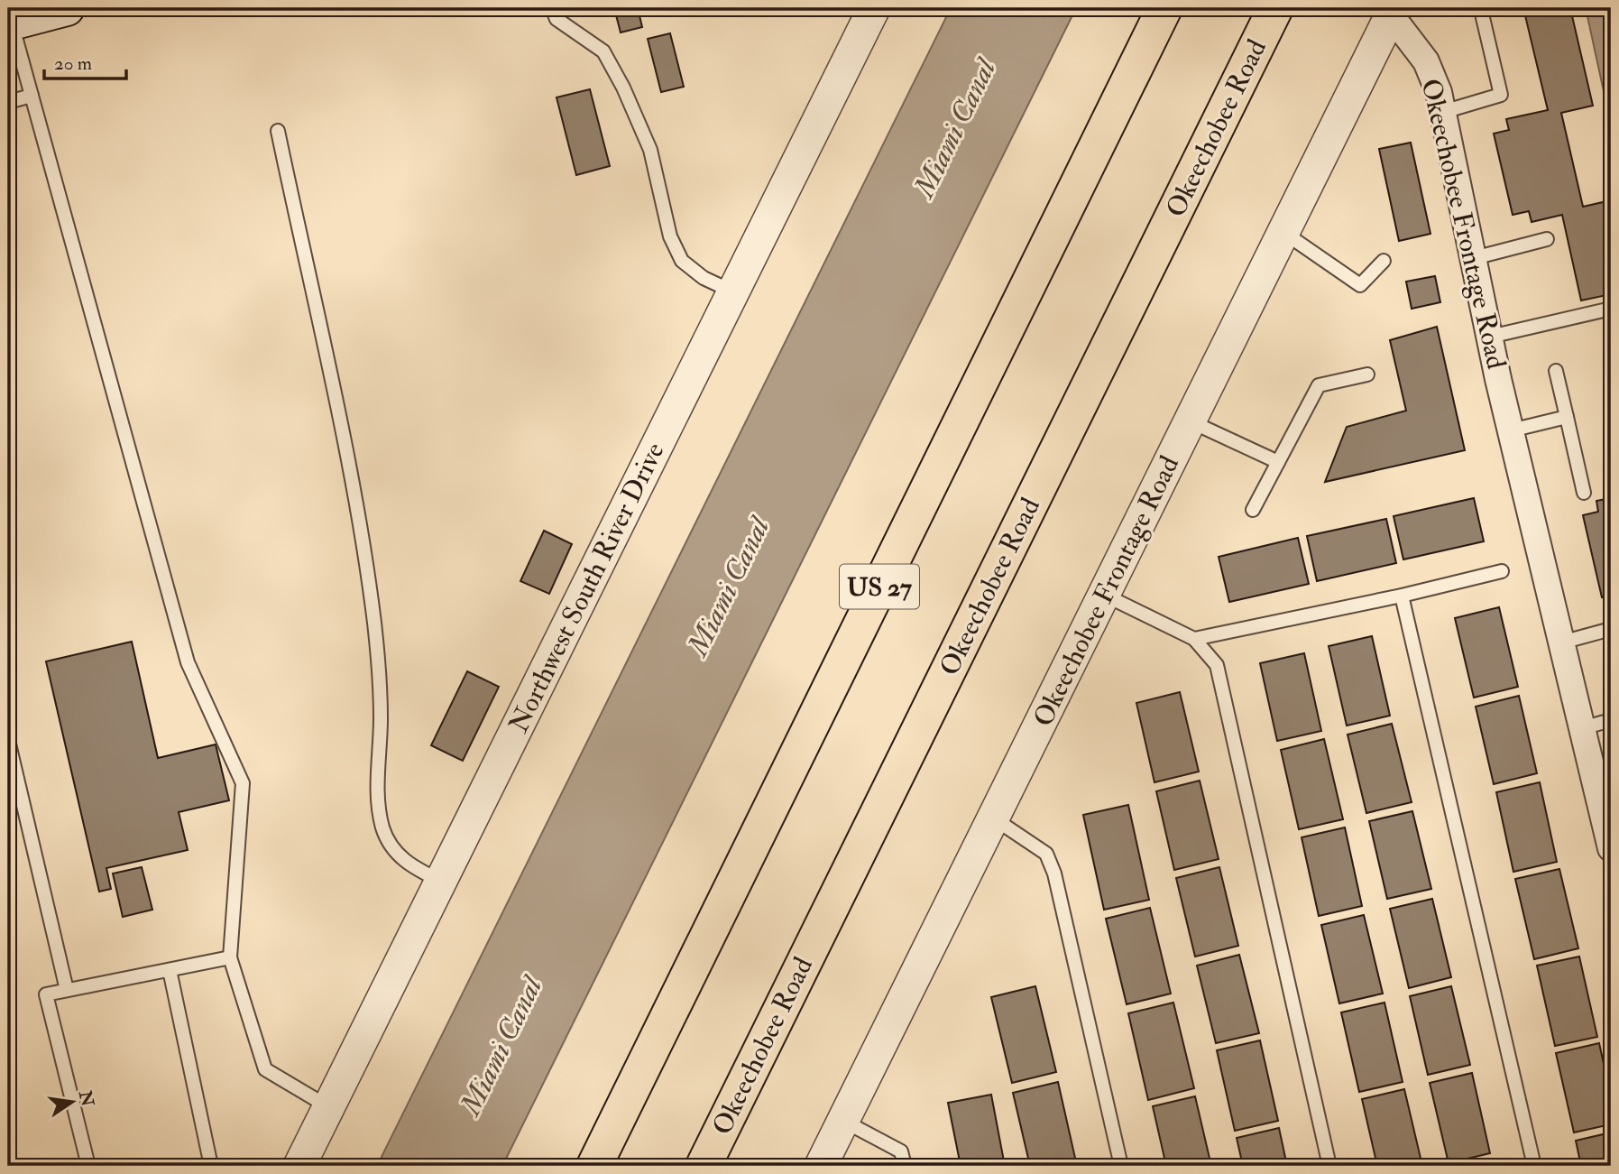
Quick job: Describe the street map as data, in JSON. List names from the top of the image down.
{
  "streets": {
    "highway": ["Okeechobee Road", "US 27"],
    "street": ["Okeechobee Frontage Road", "Northwest South River Drive"]
  },
  "water": ["Miami Canal"],
  "scale_bar": "20 m",
  "north": "right"
}
